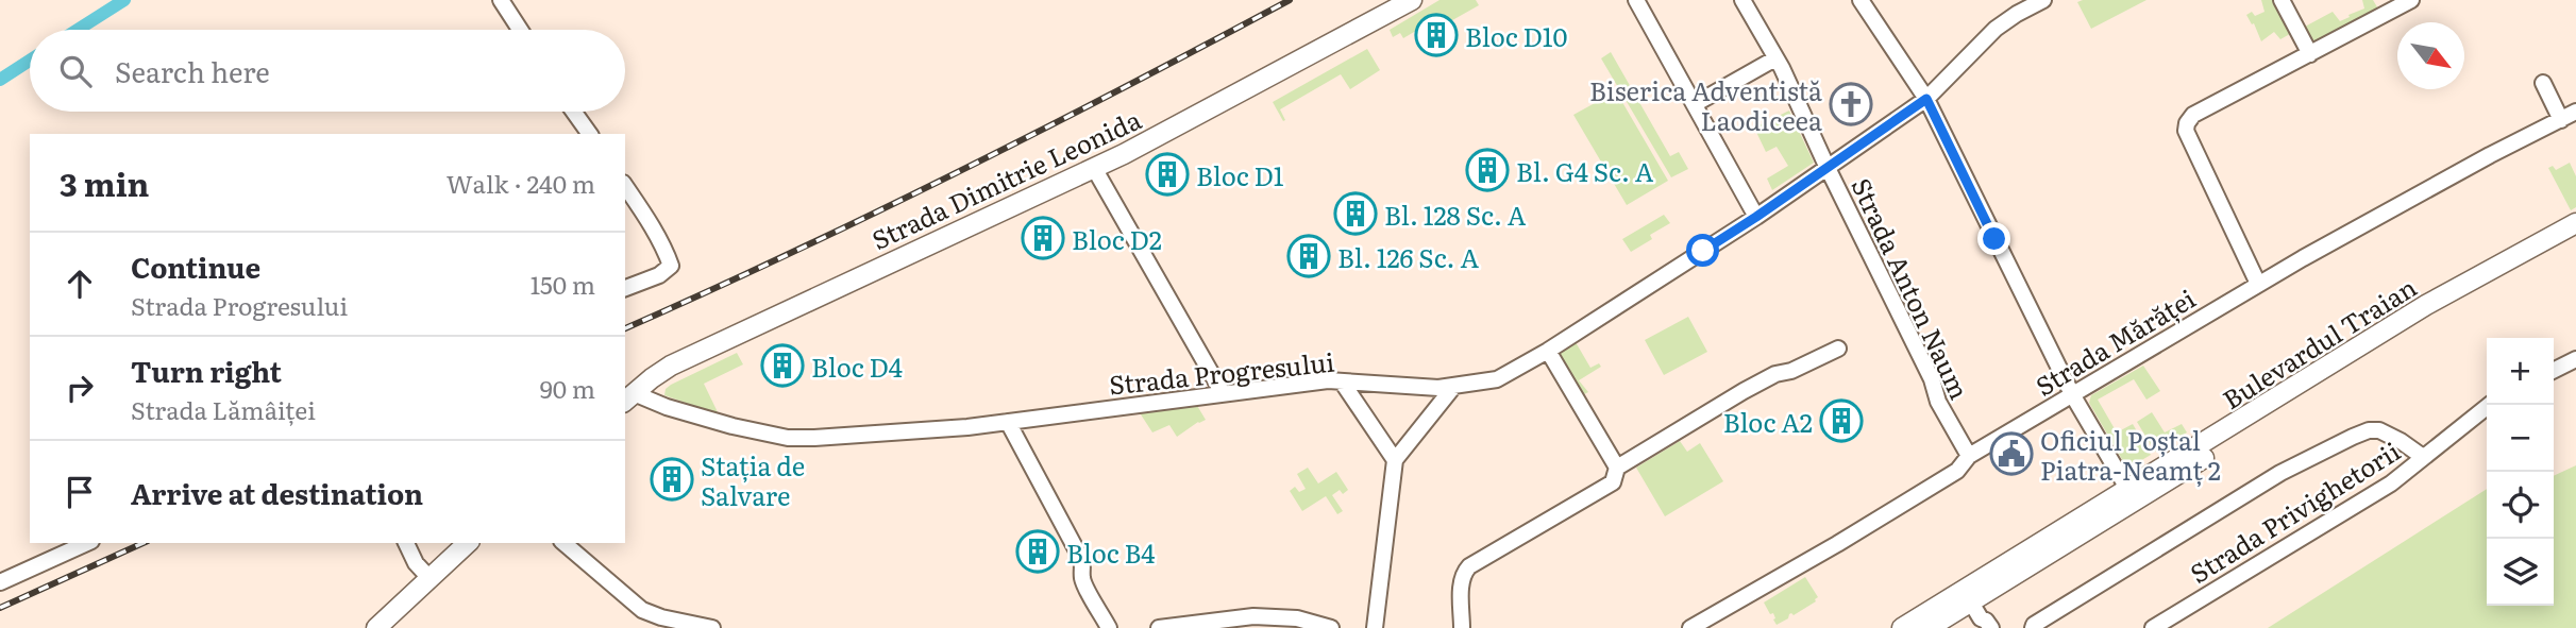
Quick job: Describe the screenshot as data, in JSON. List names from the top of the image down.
{
  "streets": {
    "main road": ["Strada Dimitrie Leonida", "Bulevardul Traian"],
    "street": [
      "Strada Anton Naum",
      "Strada Mărăței",
      "Strada Progresului",
      "Strada Privighetorii"
    ]
  },
  "crossings": [
    ["Strada Dimitrie Leonida", "Strada Progresului"],
    ["Strada Anton Naum", "Strada Mărăței"],
    ["Strada Anton Naum", "Strada Progresului"]
  ],
  "places": {
    "building": [
      "Bloc D10",
      "Bl. G4 Sc. A",
      "Bloc D1",
      "Bl. 128 Sc. A",
      "Bloc D2",
      "Bl. 126 Sc. A",
      "Bloc D4",
      "Bloc A2",
      "Stația de Salvare",
      "Bloc B4"
    ],
    "church": ["Biserica Adventistă Laodiceea"],
    "public building": ["Oficiul Poștal Piatra-Neamț 2"]
  },
  "north": "bottom right",
  "page": {
    "search": "Search here",
    "heading": ["3 min", "Walk · 240 m"],
    "list": [
      ["Continue", "Strada Progresului", "150 m"],
      ["Turn right", "Strada Lămâiței", "90 m"],
      "Arrive at destination"
    ],
    "map_buttons": ["+", "−"]
  }
}
